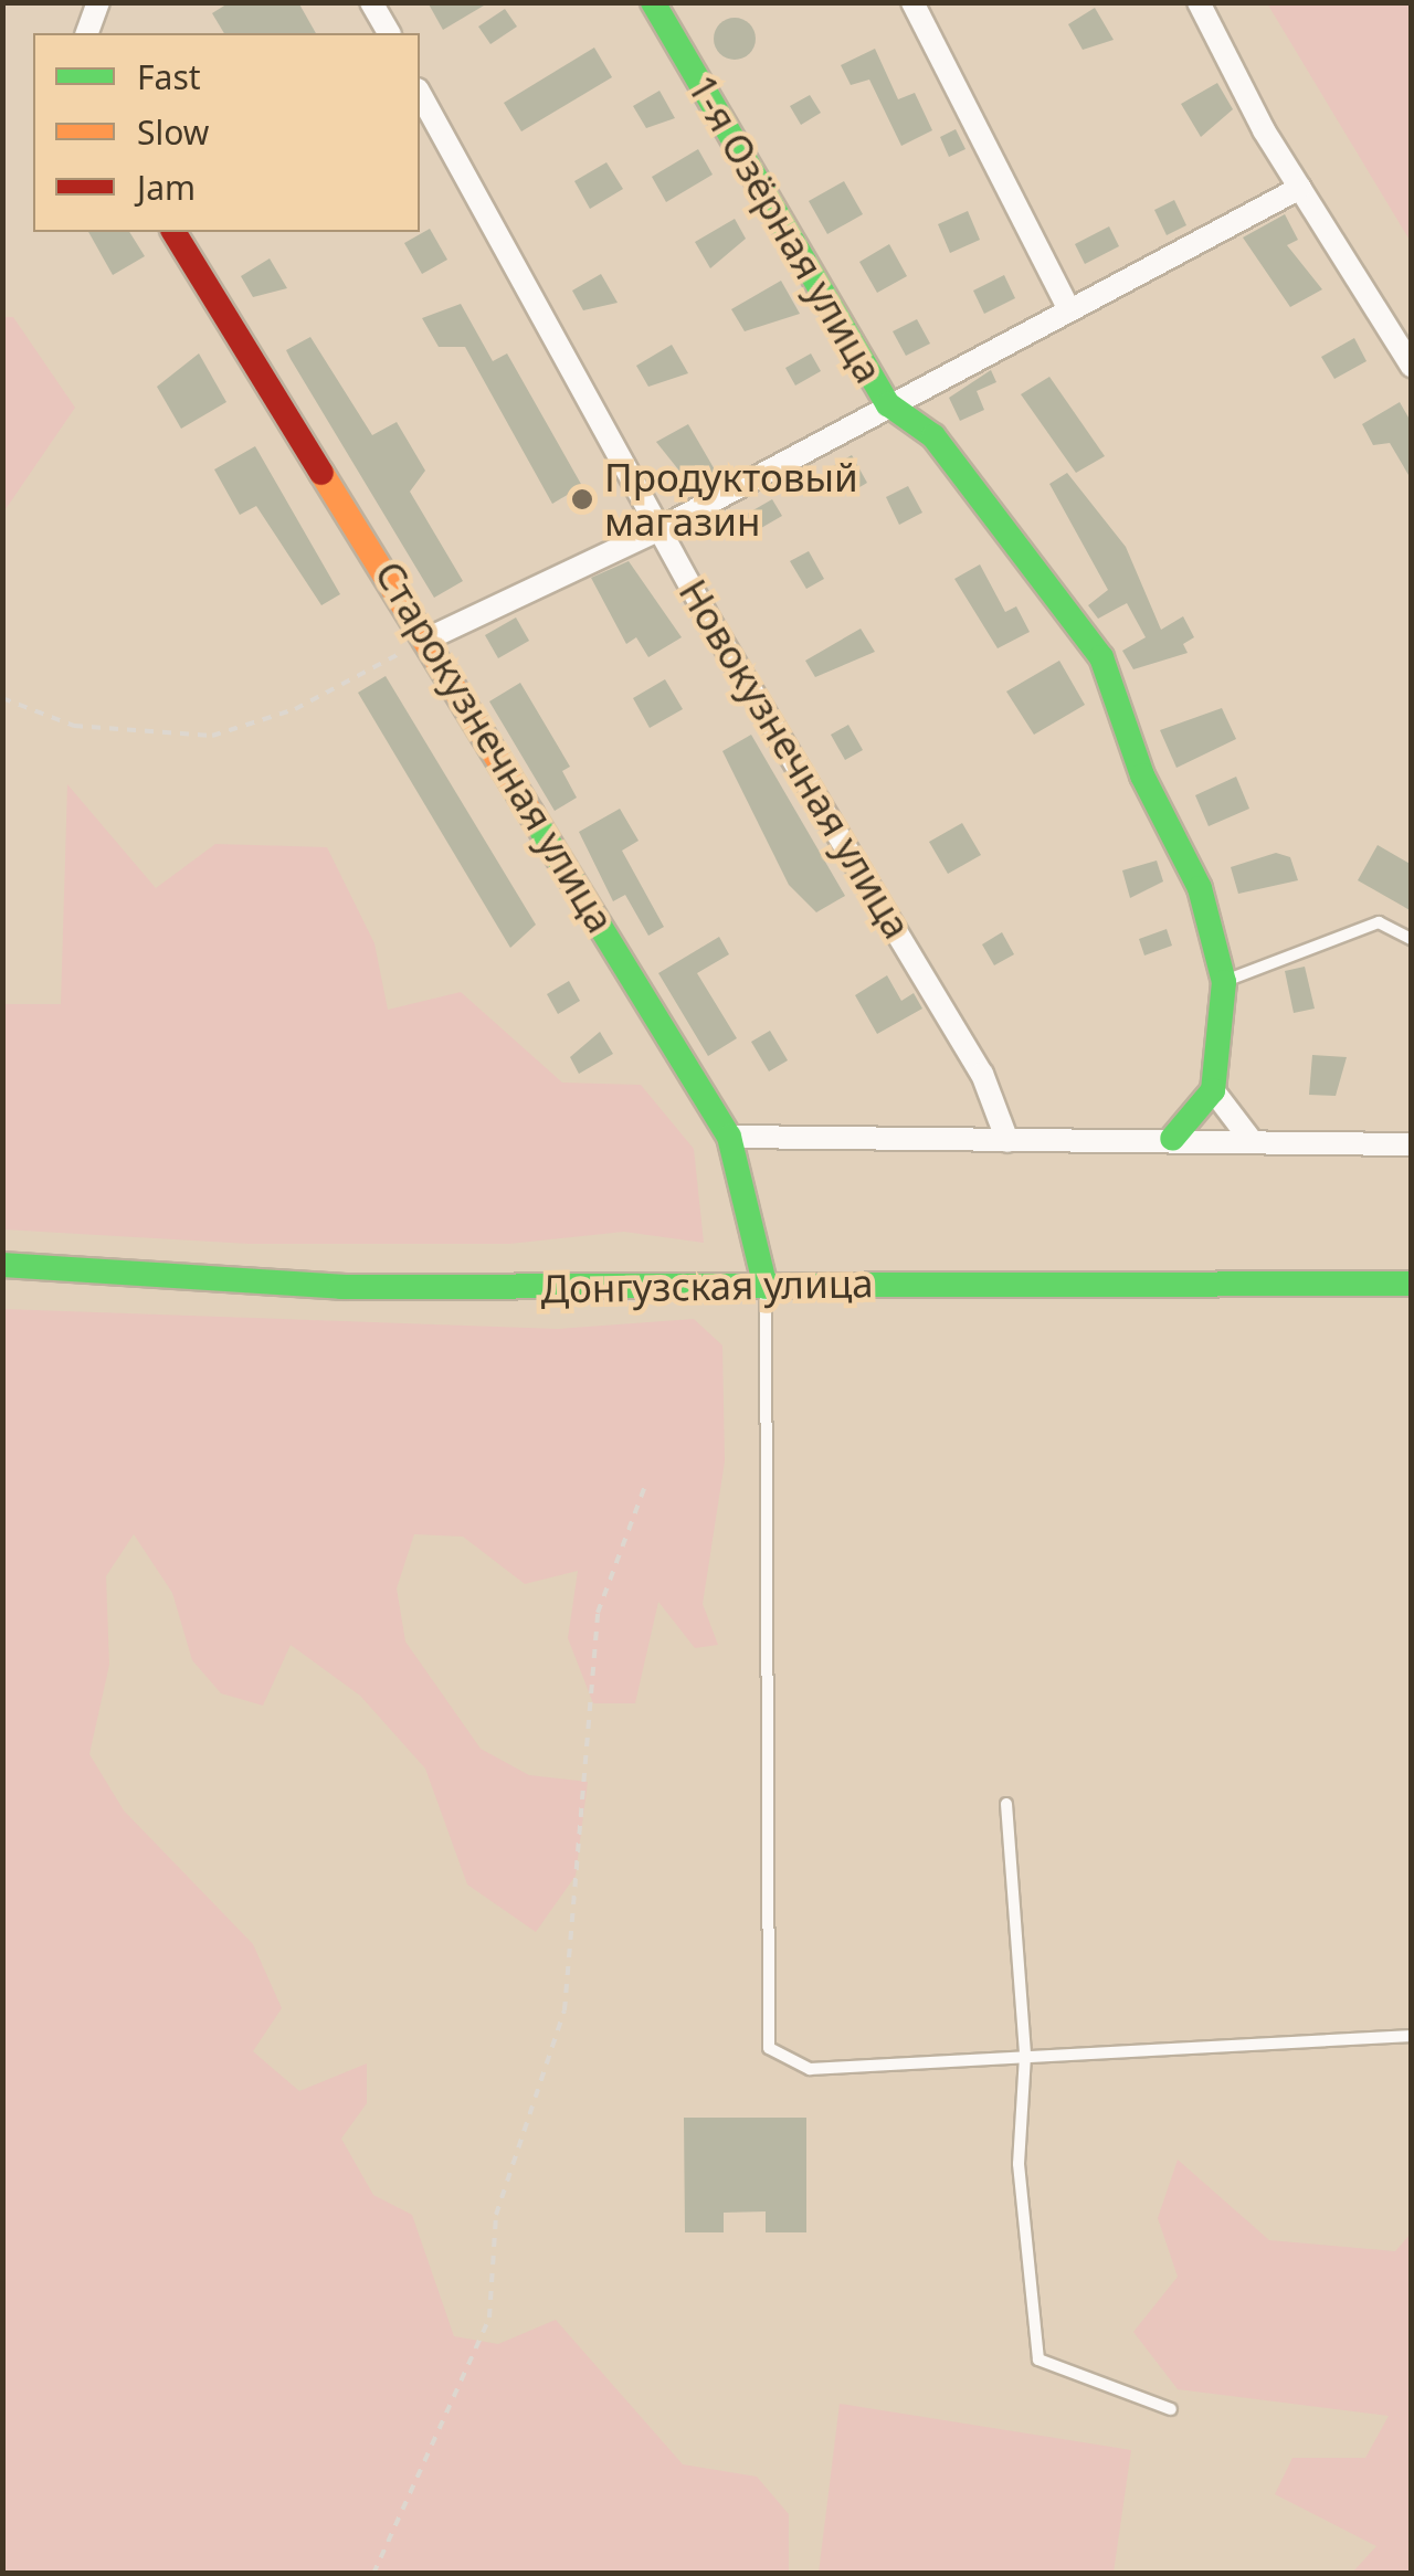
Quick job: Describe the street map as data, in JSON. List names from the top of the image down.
{
  "streets": {
    "street": [
      "1-я Озёрная улица",
      "Старокузнечная улица",
      "Новокузнечная улица",
      "Донгузская улица"
    ]
  },
  "crossings": [
    ["Старокузнечная улица", "Донгузская улица"]
  ],
  "places": ["Продуктовый магазин"],
  "legend": ["Fast", "Slow", "Jam"]
}
